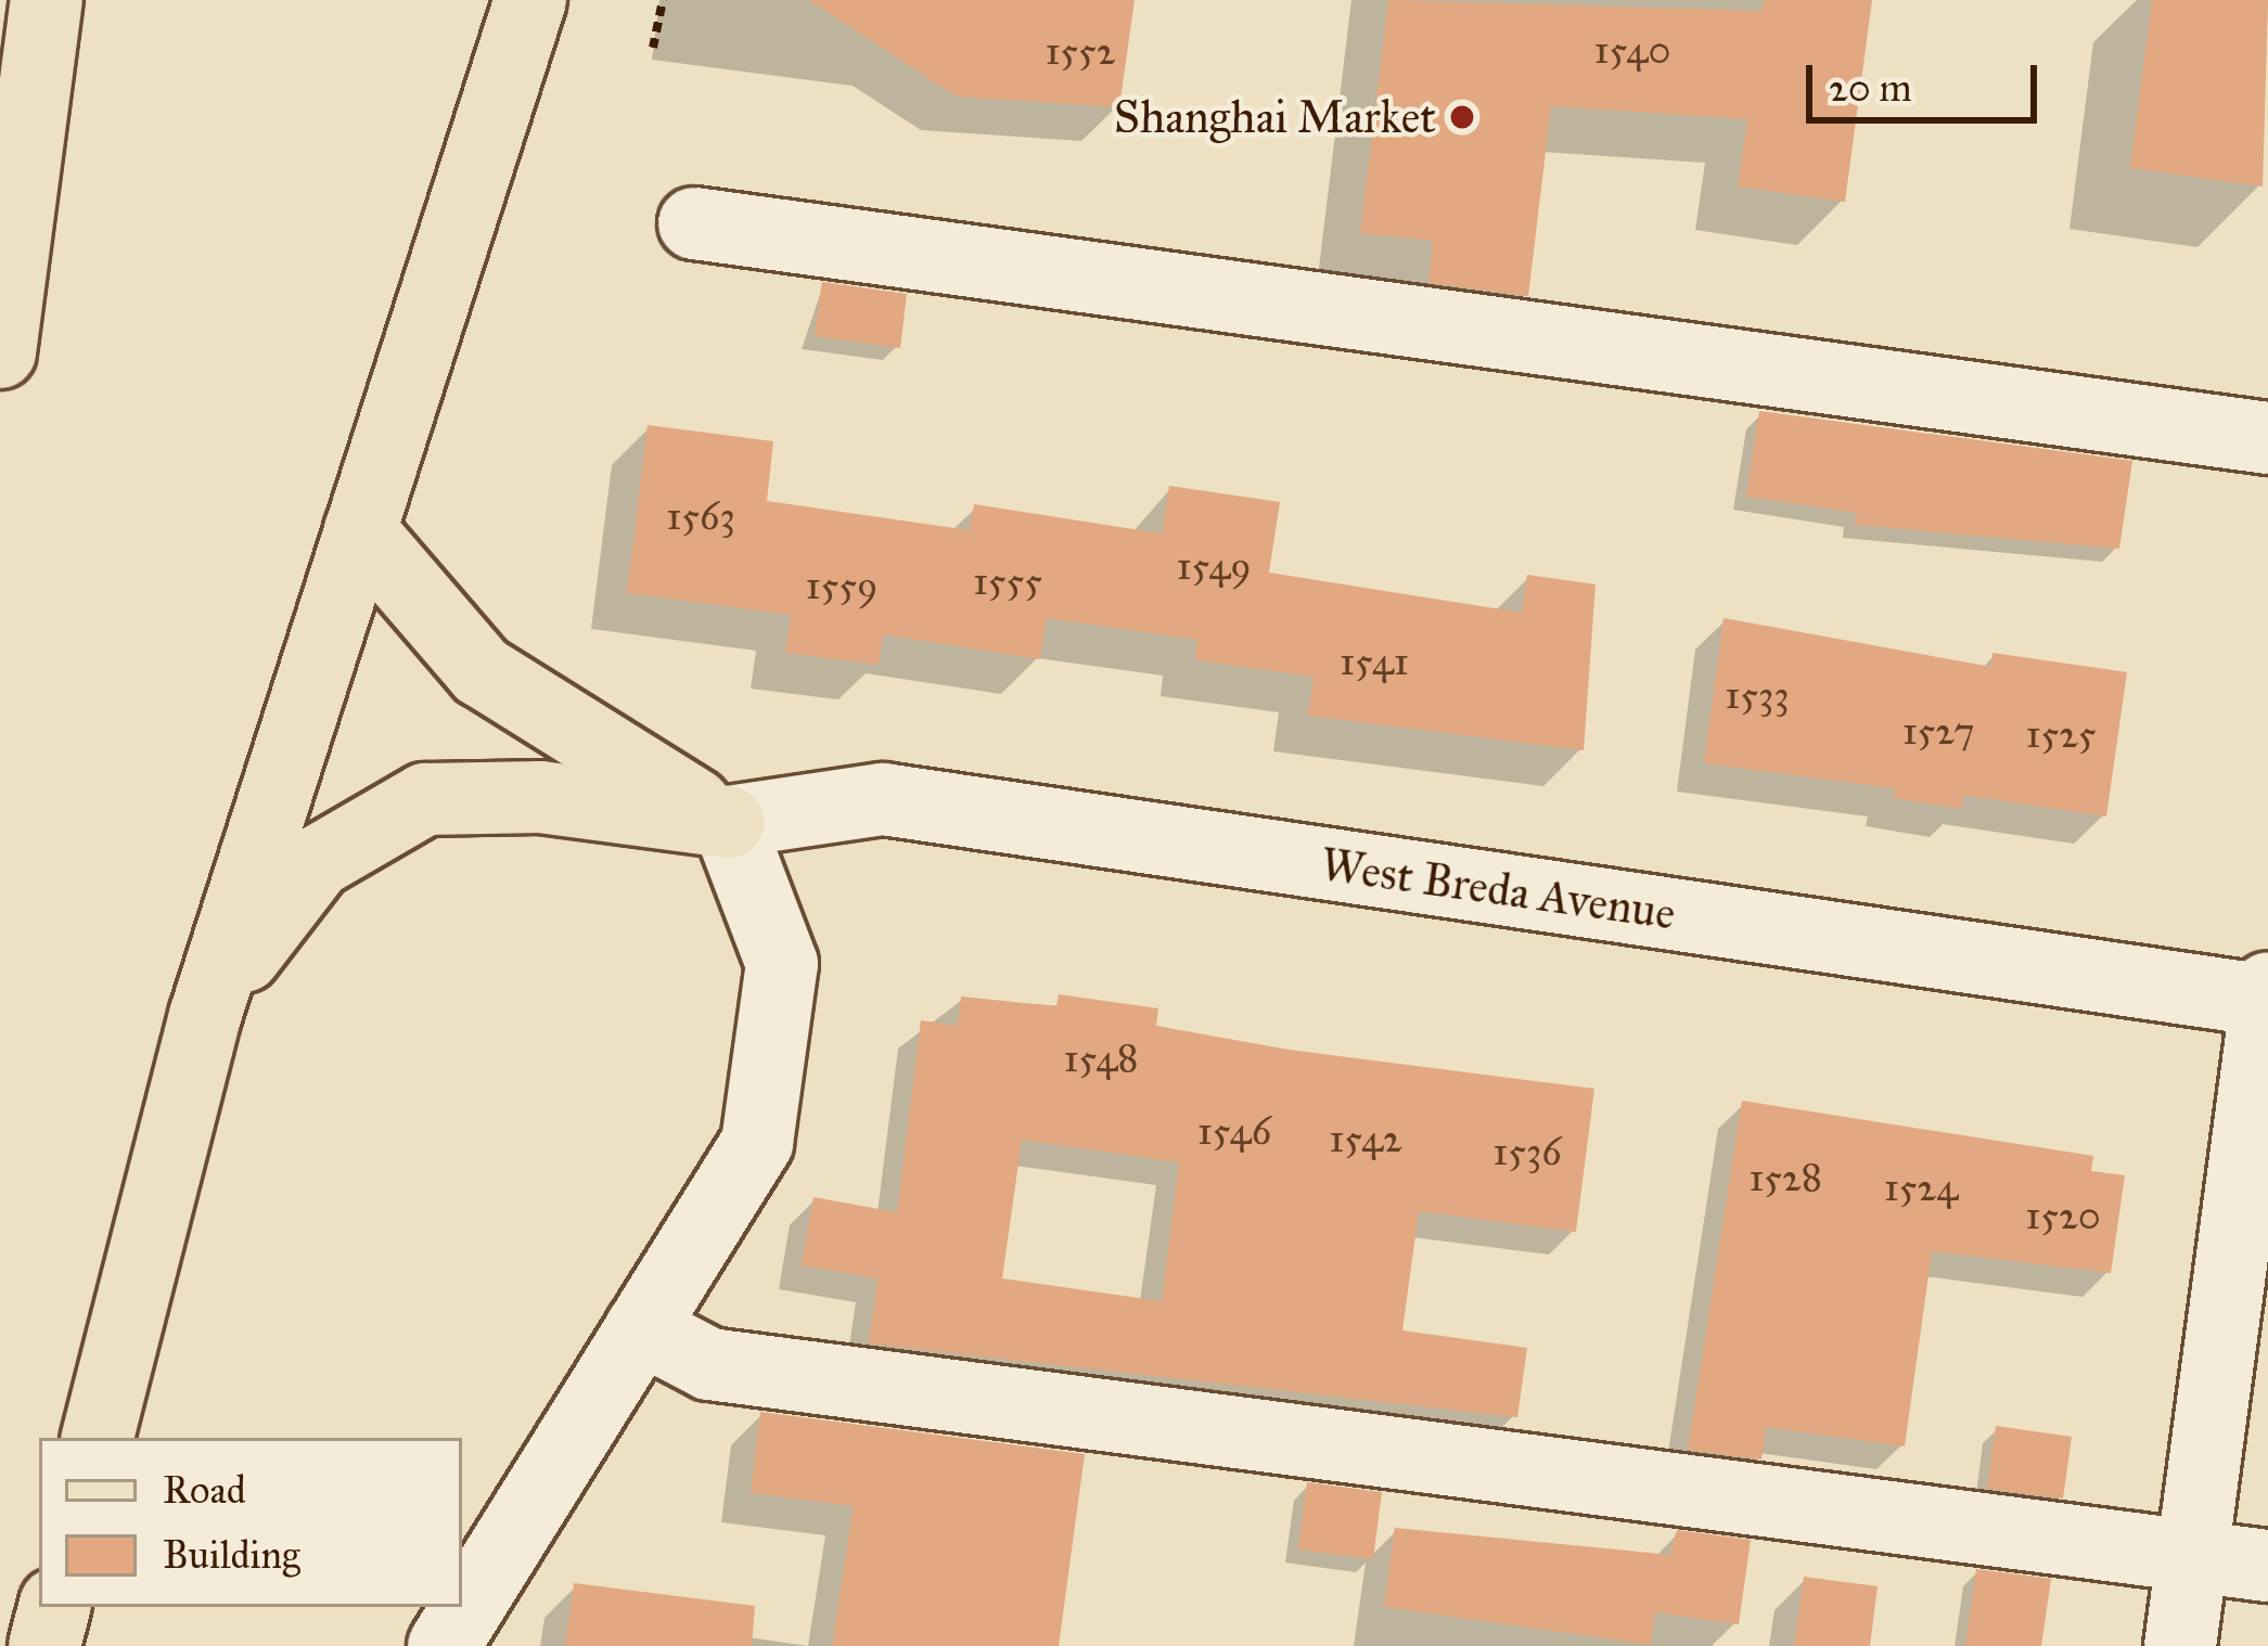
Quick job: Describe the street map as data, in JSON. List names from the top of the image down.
{
  "streets": {
    "street": ["West Breda Avenue"]
  },
  "places": ["Shanghai Market"],
  "house_numbers": [
    "1540",
    "1552",
    "1563",
    "1549",
    "1555",
    "1559",
    "1541",
    "1533",
    "1527",
    "1525",
    "1548",
    "1546",
    "1542",
    "1536",
    "1528",
    "1524",
    "1520"
  ],
  "legend": ["Road", "Building"],
  "scale_bar": "20 m"
}
